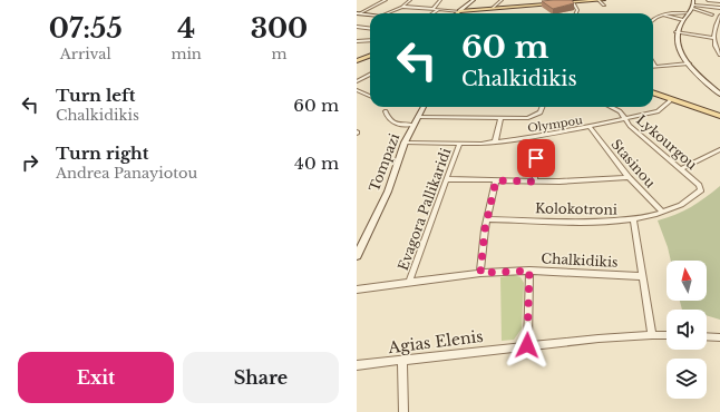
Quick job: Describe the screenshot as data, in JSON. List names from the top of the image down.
{
  "streets": {
    "street": [
      "Olympou",
      "Lykourgou",
      "Tompazi",
      "Stasinou",
      "Evagora Pallikaridi",
      "Kolokotroni",
      "Chalkidikis",
      "Agias Elenis"
    ]
  },
  "crossings": [
    ["Olympou", "Lykourgou"],
    ["Olympou", "Tompazi"],
    ["Olympou", "Stasinou"],
    ["Olympou", "Evagora Pallikaridi"],
    ["Lykourgou", "Kolokotroni"],
    ["Stasinou", "Kolokotroni"],
    ["Evagora Pallikaridi", "Chalkidikis"]
  ],
  "north": "top",
  "page": {
    "eta": [
      "07:55",
      "Arrival",
      "4",
      "min",
      "300",
      "m"
    ],
    "turn": ["60 m", "Chalkidikis"],
    "list": [
      {
        "name": "Turn left",
        "note": "Chalkidikis",
        "value": "60 m"
      },
      {
        "name": "Turn right",
        "note": "Andrea Panayiotou",
        "value": "40 m"
      }
    ],
    "buttons": ["Exit", "Share"]
  }
}
